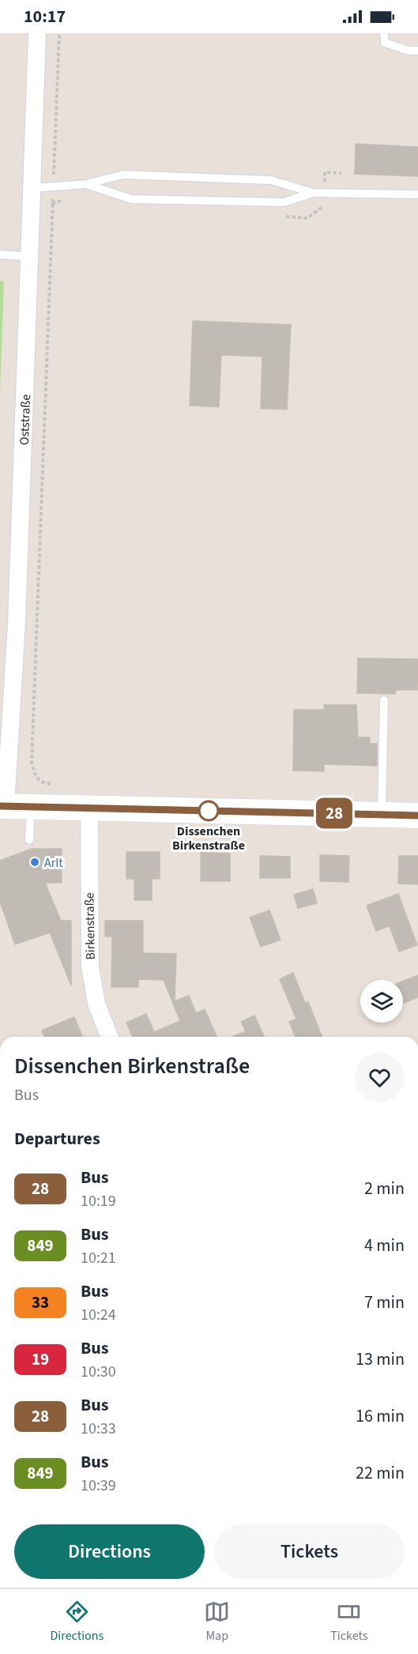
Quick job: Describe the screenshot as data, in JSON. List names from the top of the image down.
{
  "streets": {
    "street": ["Oststraße", "Birkenstraße"]
  },
  "places": ["Dissenchen Birkenstraße", "Arlt"],
  "lines": ["bus line 28"],
  "page": {
    "status": "10:17",
    "on_map": "28",
    "heading": [
      ["Dissenchen Birkenstraße", "Bus"],
      "Departures"
    ],
    "list": [
      {
        "mark": "28",
        "name": "Bus",
        "note": "10:19",
        "value": "2 min"
      },
      {
        "mark": "849",
        "name": "Bus",
        "note": "10:21",
        "value": "4 min"
      },
      {
        "mark": "33",
        "name": "Bus",
        "note": "10:24",
        "value": "7 min"
      },
      {
        "mark": "19",
        "name": "Bus",
        "note": "10:30",
        "value": "13 min"
      },
      {
        "mark": "28",
        "name": "Bus",
        "note": "10:33",
        "value": "16 min"
      },
      {
        "mark": "849",
        "name": "Bus",
        "note": "10:39",
        "value": "22 min"
      }
    ],
    "buttons": ["Directions", "Tickets"],
    "tabs": ["Directions", "Map", "Tickets"]
  }
}
